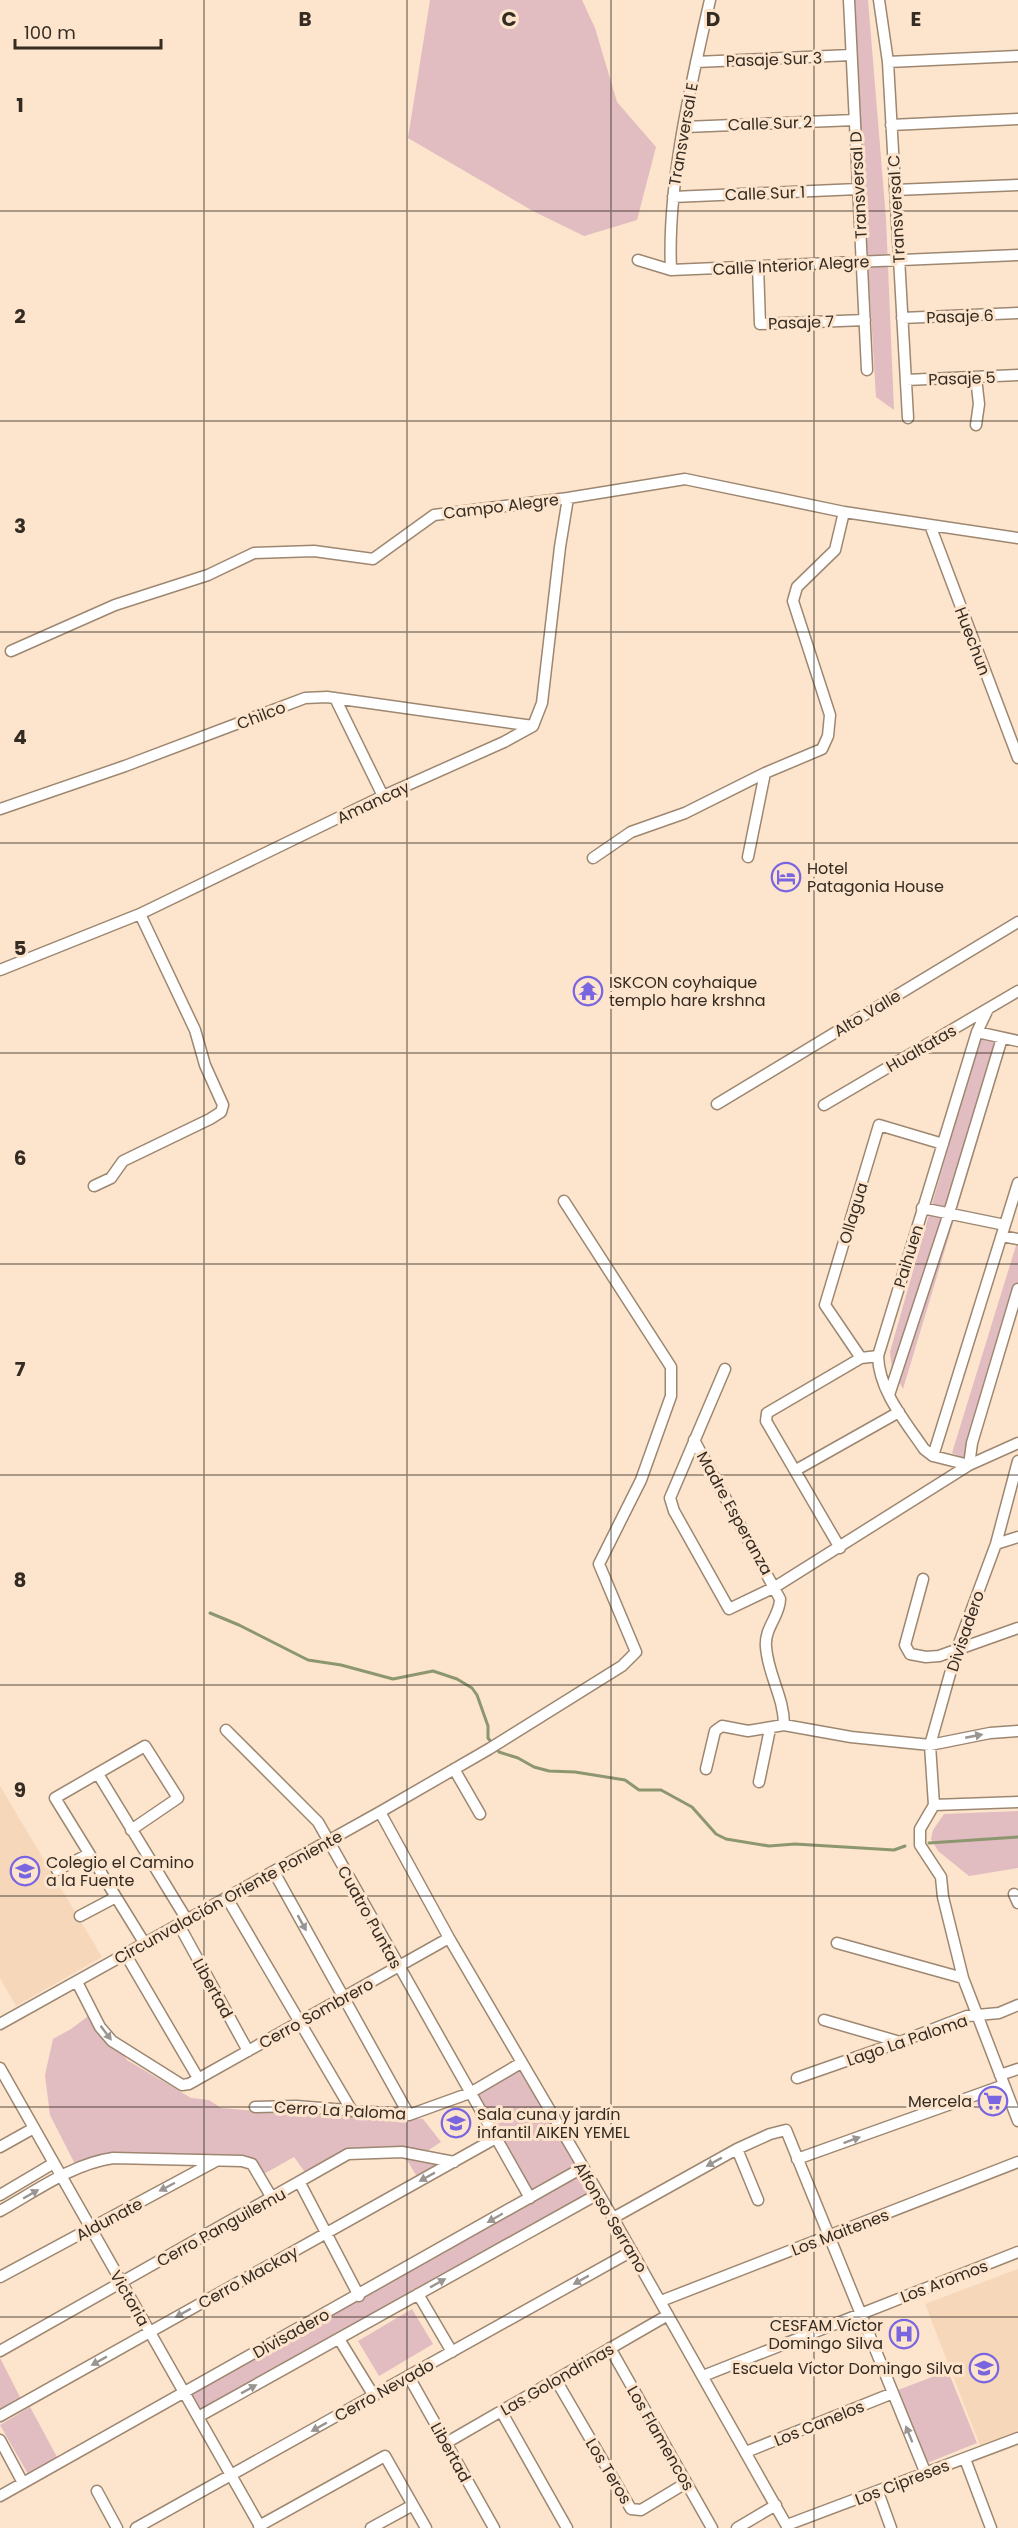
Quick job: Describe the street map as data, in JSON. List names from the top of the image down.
{
  "streets": {
    "street": [
      "Pasaje Sur 3",
      "Calle Sur 2",
      "Transversal E",
      "Transversal D",
      "Calle Sur 1",
      "Transversal C",
      "Calle Interior Alegre",
      "Pasaje 6",
      "Pasaje 7",
      "Pasaje 5",
      "Campo Alegre",
      "Huechun",
      "Chilco",
      "Amancay",
      "Alto Valle",
      "Hualtatas",
      "Ollagua",
      "Paihuen",
      "Madre Esperanza",
      "Divisadero",
      "Circunvalación Oriente Poniente",
      "Cuatro Puntas",
      "Libertad",
      "Cerro Sombrero",
      "Lago La Paloma",
      "Cerro La Paloma",
      "Alfonso Serrano",
      "Aldunate",
      "Cerro Panguilemu",
      "Los Maitenes",
      "Cerro Mackay",
      "Los Aromos",
      "Victoria",
      "Las Golondrinas",
      "Cerro Nevado",
      "Los Canelos",
      "Los Flamencos",
      "Los Teros",
      "Los Cipreses"
    ]
  },
  "crossings": [
    ["Pasaje Sur 3", "Transversal E"],
    ["Pasaje Sur 3", "Transversal D"],
    ["Calle Sur 2", "Transversal E"],
    ["Calle Sur 2", "Transversal D"],
    ["Transversal E", "Calle Sur 1"],
    ["Transversal E", "Calle Interior Alegre"],
    ["Transversal D", "Calle Sur 1"],
    ["Transversal D", "Calle Interior Alegre"],
    ["Transversal D", "Pasaje 7"],
    ["Transversal C", "Calle Interior Alegre"],
    ["Transversal C", "Pasaje 6"],
    ["Transversal C", "Pasaje 5"],
    ["Calle Interior Alegre", "Pasaje 7"],
    ["Campo Alegre", "Huechun"],
    ["Chilco", "Amancay"],
    ["Hualtatas", "Paihuen"],
    ["Ollagua", "Paihuen"],
    ["Divisadero", "Cuatro Puntas"],
    ["Divisadero", "Alfonso Serrano"],
    ["Divisadero", "Victoria"],
    ["Circunvalación Oriente Poniente", "Cuatro Puntas"],
    ["Circunvalación Oriente Poniente", "Libertad"],
    ["Circunvalación Oriente Poniente", "Cerro Sombrero"],
    ["Circunvalación Oriente Poniente", "Alfonso Serrano"],
    ["Cuatro Puntas", "Cerro Sombrero"],
    ["Cuatro Puntas", "Cerro La Paloma"],
    ["Cuatro Puntas", "Cerro Mackay"],
    ["Libertad", "Cerro Sombrero"],
    ["Libertad", "Las Golondrinas"],
    ["Libertad", "Cerro Nevado"],
    ["Cerro Sombrero", "Alfonso Serrano"],
    ["Cerro La Paloma", "Alfonso Serrano"],
    ["Alfonso Serrano", "Los Maitenes"],
    ["Alfonso Serrano", "Los Aromos"],
    ["Alfonso Serrano", "Las Golondrinas"],
    ["Alfonso Serrano", "Cerro Nevado"],
    ["Alfonso Serrano", "Los Canelos"],
    ["Alfonso Serrano", "Los Cipreses"],
    ["Aldunate", "Victoria"],
    ["Cerro Panguilemu", "Cerro Mackay"],
    ["Cerro Panguilemu", "Victoria"],
    ["Cerro Mackay", "Victoria"],
    ["Victoria", "Cerro Nevado"],
    ["Las Golondrinas", "Los Flamencos"],
    ["Las Golondrinas", "Los Teros"],
    ["Los Flamencos", "Los Teros"]
  ],
  "one_way": ["Cerro Mackay", "Cerro Nevado"],
  "places": {
    "hotel": ["Hotel Patagonia House"],
    "temple": ["ISKCON coyhaique templo hare krshna"],
    "school or university": ["Colegio el Camino a la Fuente", "Sala cuna y jardín infantil AIKEN YEMEL", "Escuela Víctor Domingo Silva"],
    "supermarket": ["Mercela"],
    "hospital": ["CESFAM Víctor Domingo Silva"]
  },
  "scale_bar": "100 m",
  "grid": {
    "columns": [
      "B",
      "C",
      "D",
      "E"
    ],
    "rows": [
      "1",
      "2",
      "3",
      "4",
      "5",
      "6",
      "7",
      "8",
      "9"
    ]
  }
}
